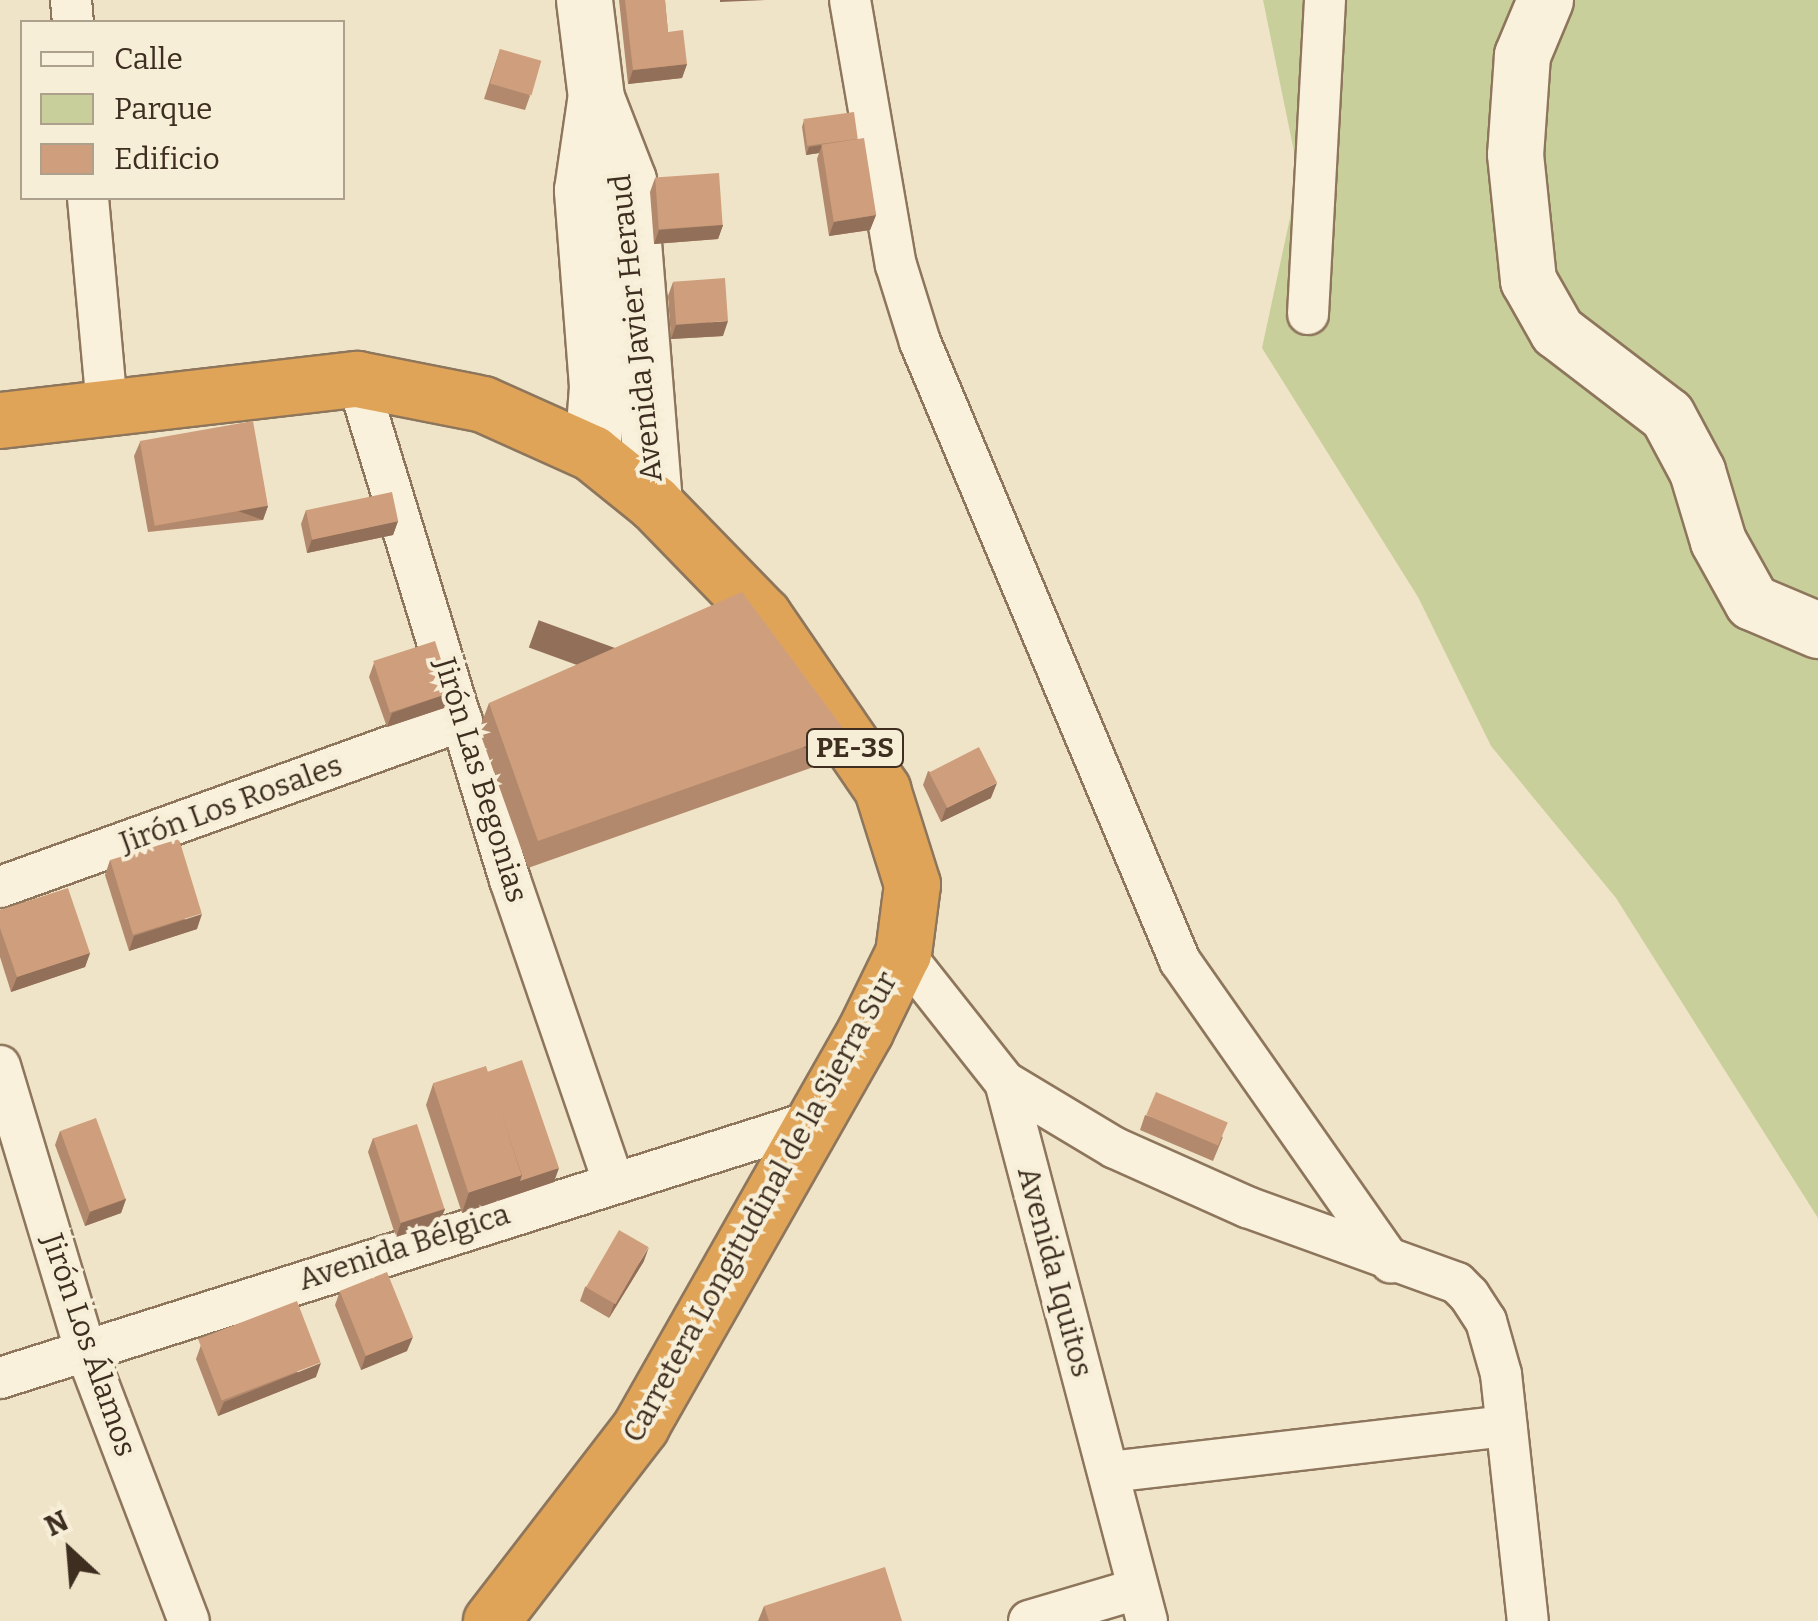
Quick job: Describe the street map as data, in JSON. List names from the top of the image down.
{
  "streets": {
    "highway": ["PE-3S", "Carretera Longitudinal de la Sierra Sur"],
    "main road": ["Avenida Javier Heraud"],
    "street": [
      "Jirón Las Begonias",
      "Jirón Los Rosales",
      "Avenida Bélgica",
      "Avenida Iquitos",
      "Jirón Los Álamos"
    ]
  },
  "crossings": [
    ["Avenida Javier Heraud", "Carretera Longitudinal de la Sierra Sur"],
    ["Jirón Las Begonias", "Jirón Los Rosales"],
    ["Jirón Las Begonias", "Carretera Longitudinal de la Sierra Sur"],
    ["Jirón Las Begonias", "Avenida Bélgica"],
    ["Carretera Longitudinal de la Sierra Sur", "Avenida Bélgica"],
    ["Carretera Longitudinal de la Sierra Sur", "Avenida Iquitos"],
    ["Avenida Bélgica", "Jirón Los Álamos"]
  ],
  "legend": ["Calle", "Parque", "Edificio"],
  "north": "top left"
}
